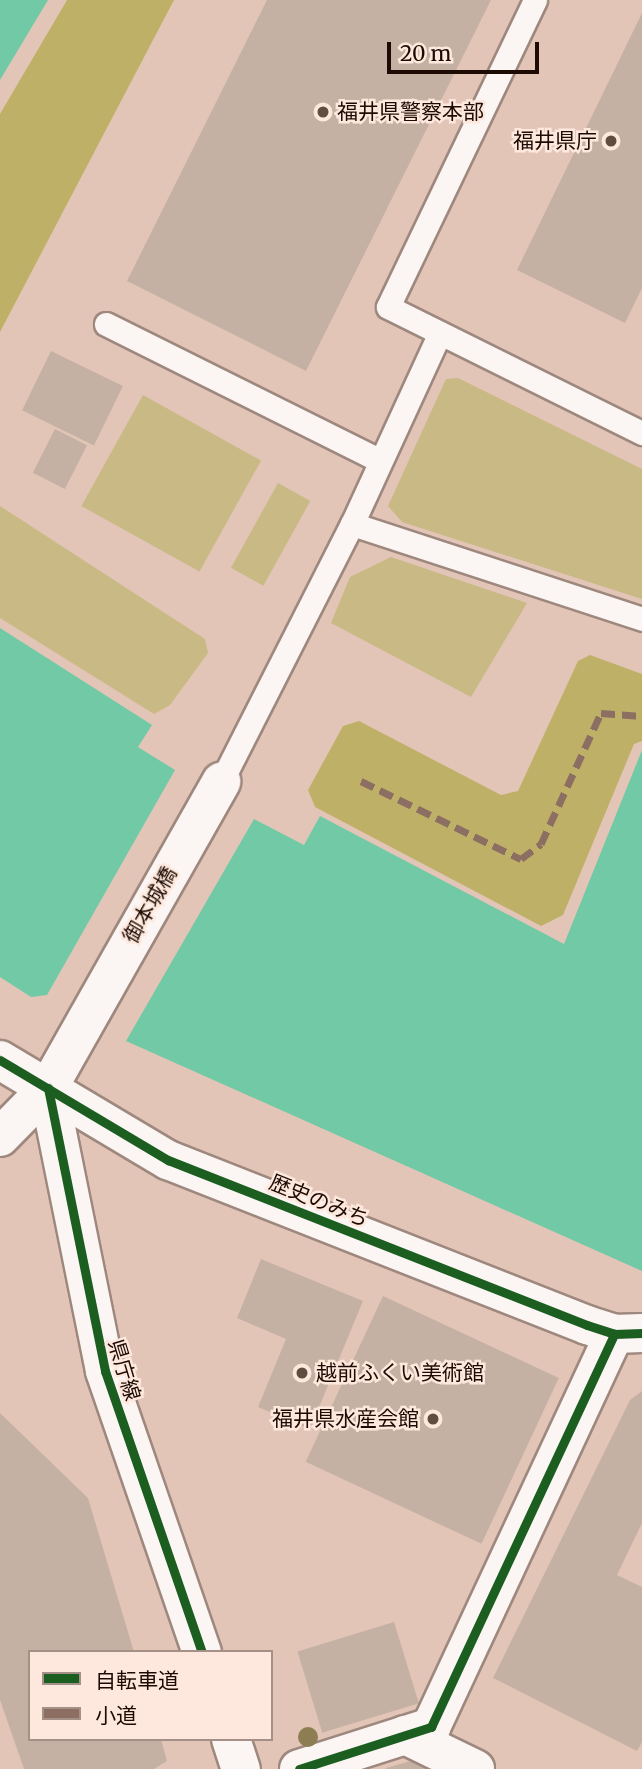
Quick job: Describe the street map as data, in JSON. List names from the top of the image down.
{
  "streets": {
    "street": ["御本城橋", "歴史のみち", "県庁線"]
  },
  "crossings": [
    ["御本城橋", "歴史のみち"],
    ["御本城橋", "県庁線"],
    ["歴史のみち", "県庁線"]
  ],
  "places": [
    "福井県警察本部",
    "福井県庁",
    "越前ふくい美術館",
    "福井県水産会館"
  ],
  "legend": ["自転車道", "小道"],
  "scale_bar": "20 m"
}
